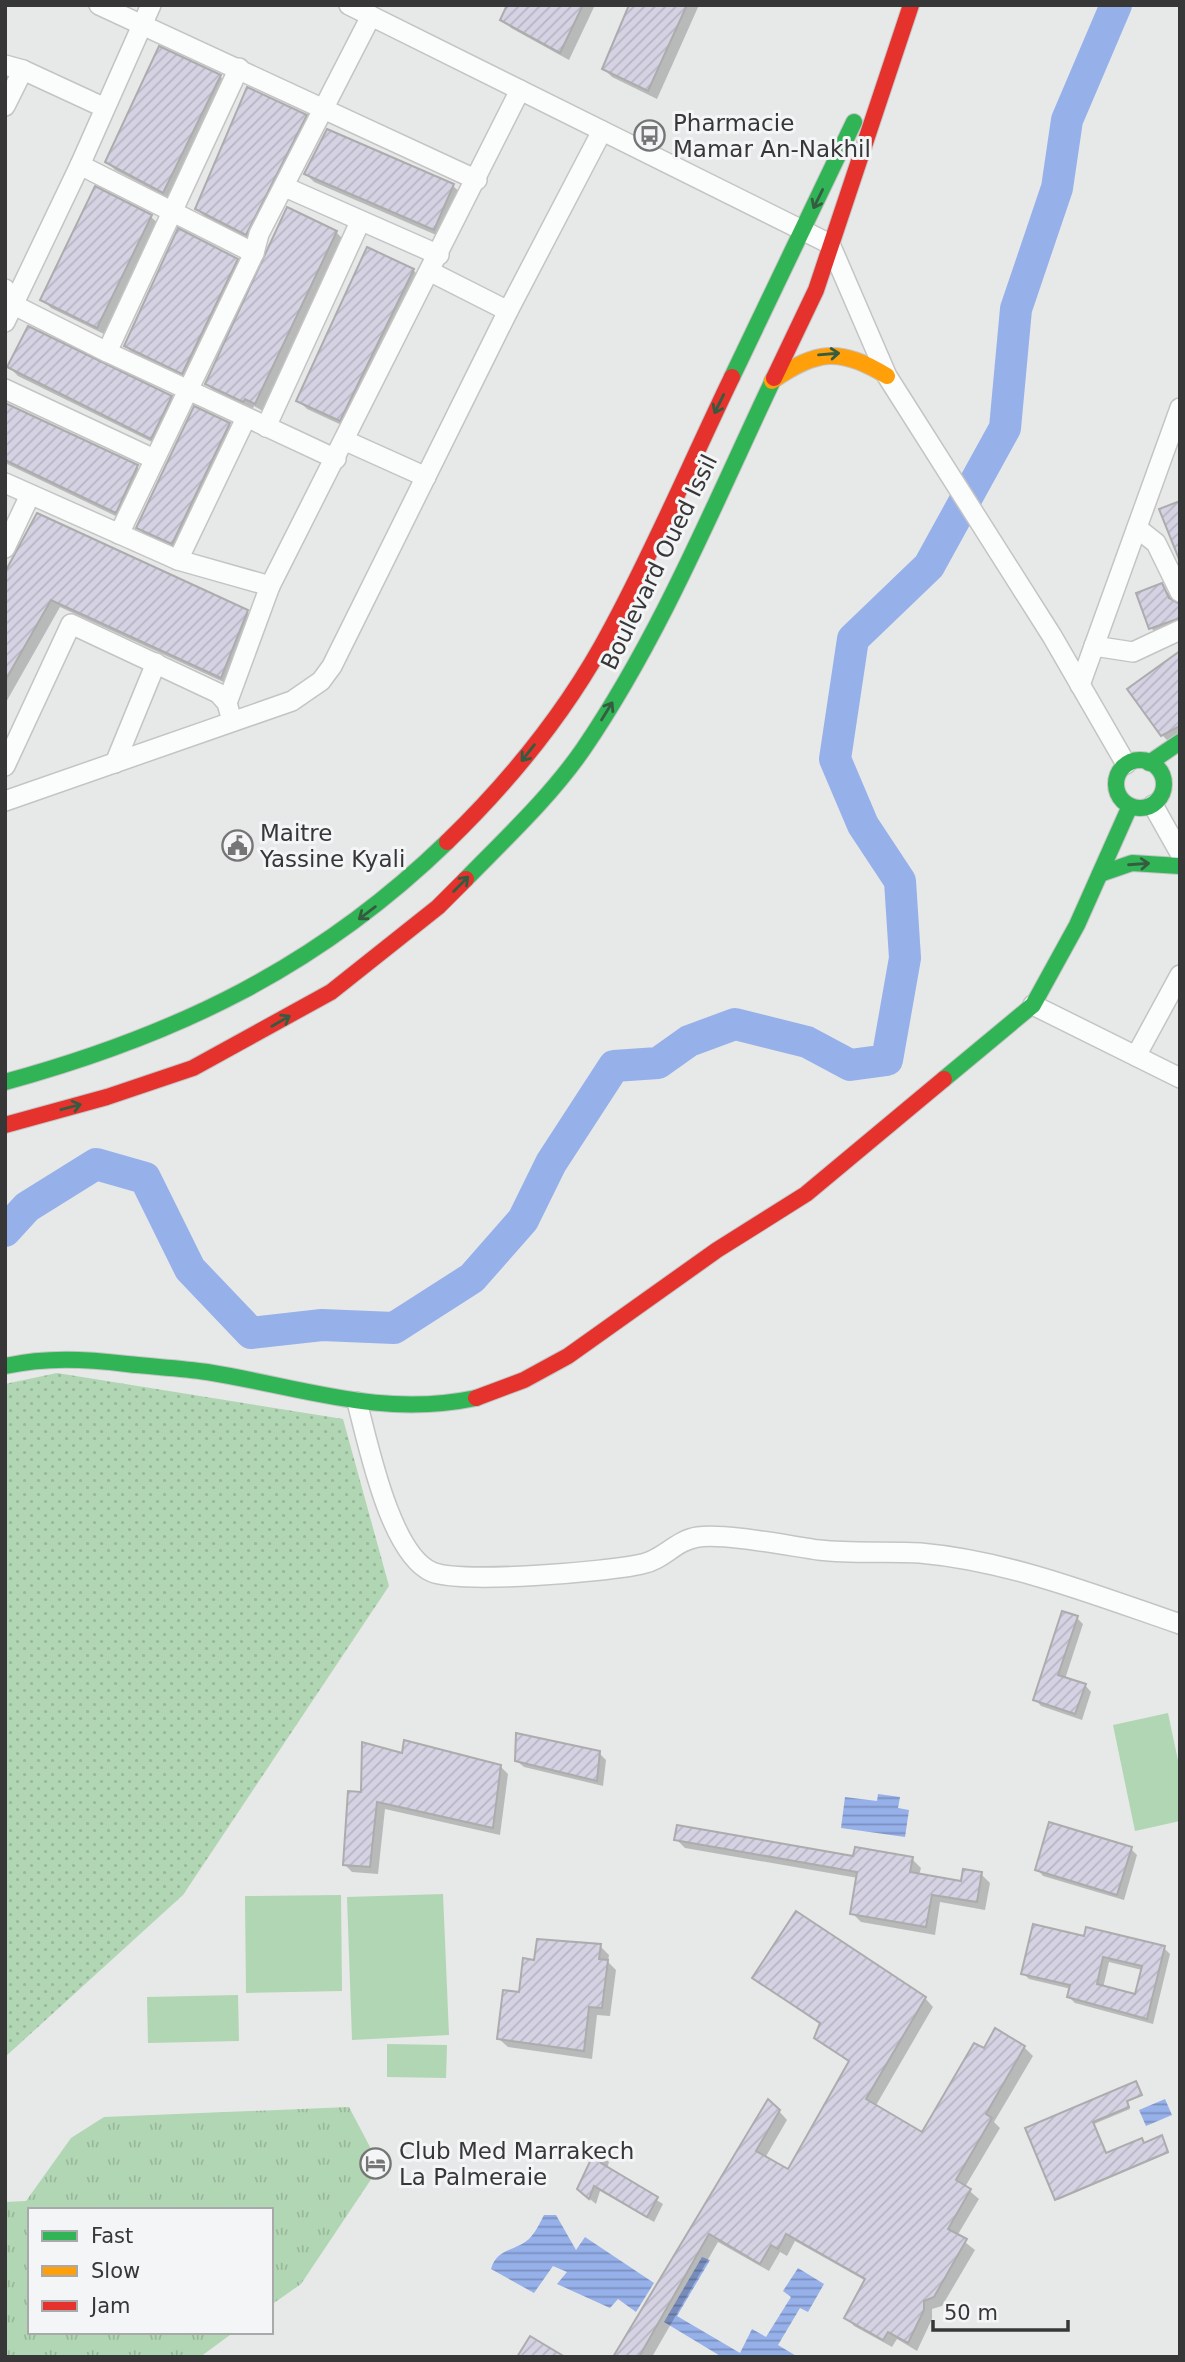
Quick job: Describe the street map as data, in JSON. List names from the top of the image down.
{
  "streets": {
    "main road": ["Boulevard Oued Issil"]
  },
  "places": {
    "bus stop": ["Pharmacie Mamar An-Nakhil"],
    "public building": ["Maitre Yassine Kyali"],
    "hotel": ["Club Med Marrakech La Palmeraie"]
  },
  "legend": ["Fast", "Slow", "Jam"],
  "scale_bar": "50 m"
}
